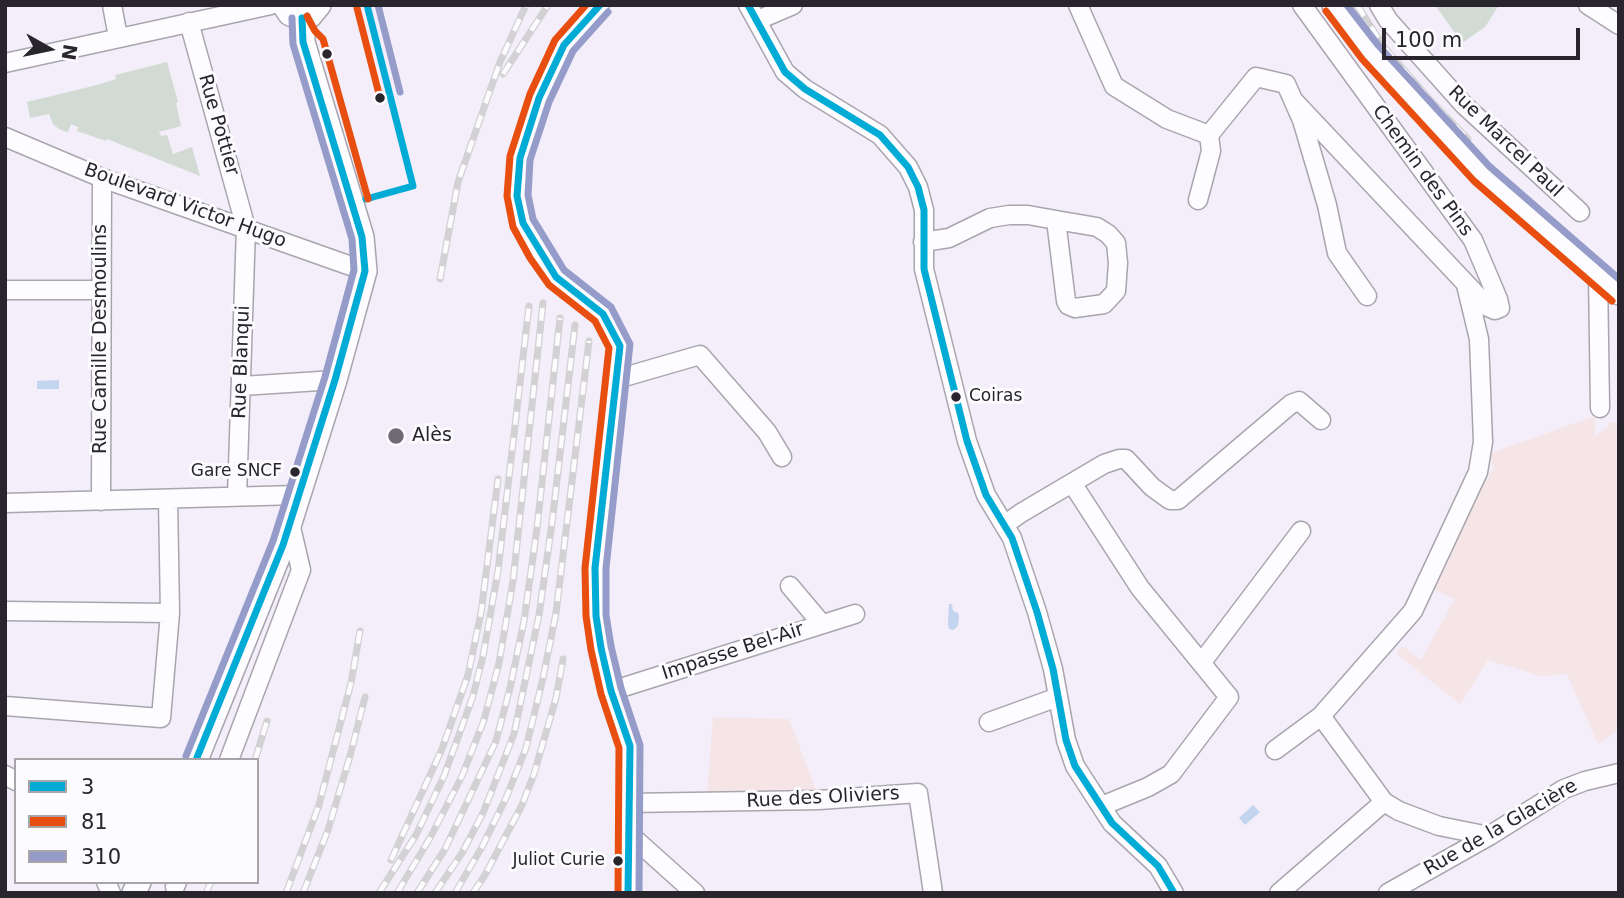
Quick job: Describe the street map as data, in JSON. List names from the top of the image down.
{
  "streets": {
    "street": [
      "Rue Pottier",
      "Rue Marcel Paul",
      "Chemin des Pins",
      "Boulevard Victor Hugo",
      "Rue Camille Desmoulins",
      "Rue Blanqui",
      "Impasse Bel-Air",
      "Rue des Oliviers",
      "Rue de la Glacière"
    ]
  },
  "crossings": [
    ["Rue Pottier", "Boulevard Victor Hugo"],
    ["Rue Pottier", "Rue Blanqui"],
    ["Boulevard Victor Hugo", "Rue Camille Desmoulins"],
    ["Boulevard Victor Hugo", "Rue Blanqui"]
  ],
  "places": [
    "Coiras",
    "Alès",
    "Gare SNCF",
    "Juliot Curie"
  ],
  "lines": ["transit line 3", "transit line 81", "transit line 310"],
  "legend": ["3", "81", "310"],
  "scale_bar": "100 m",
  "north": "right"
}
